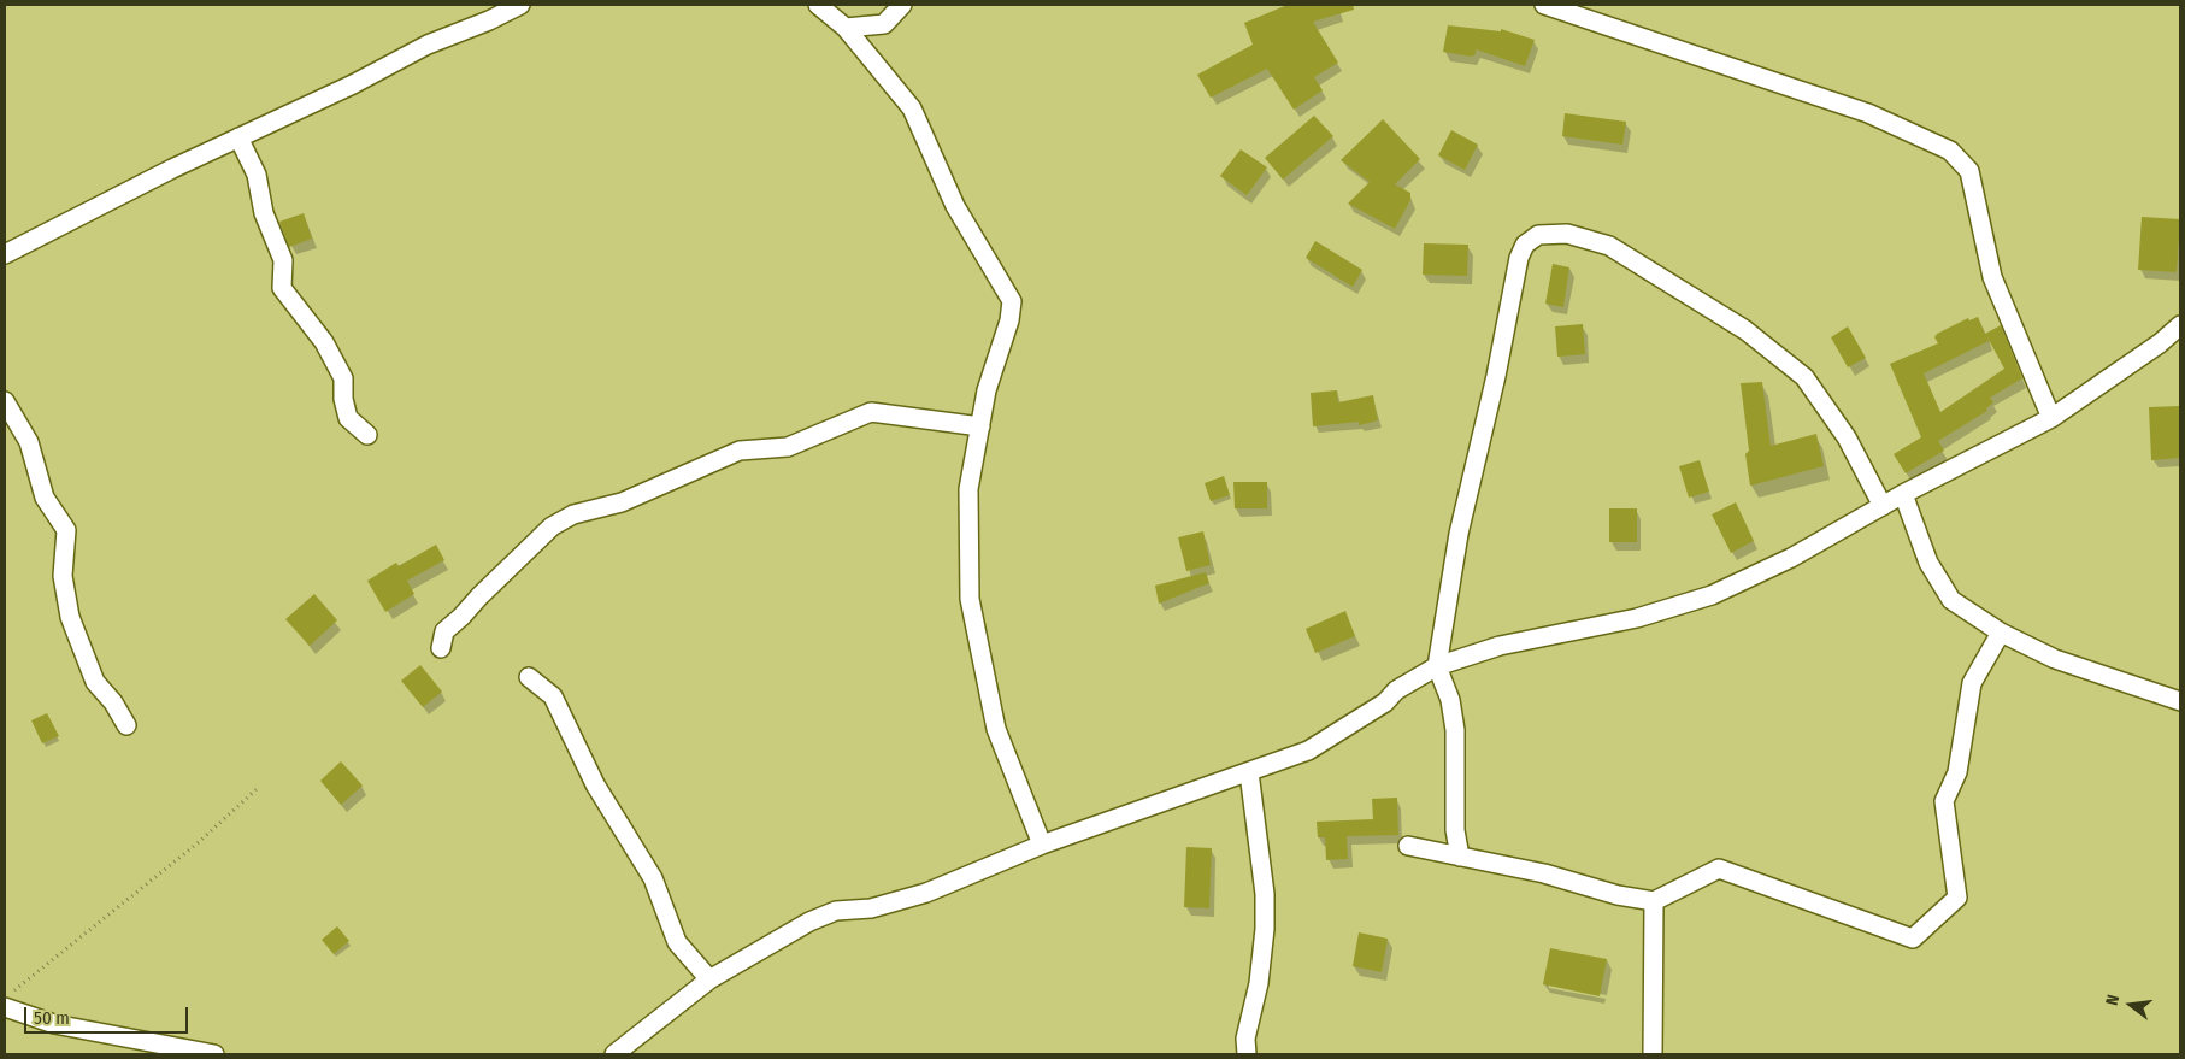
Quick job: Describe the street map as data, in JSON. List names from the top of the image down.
{
  "scale_bar": "50 m",
  "north": "left"
}
